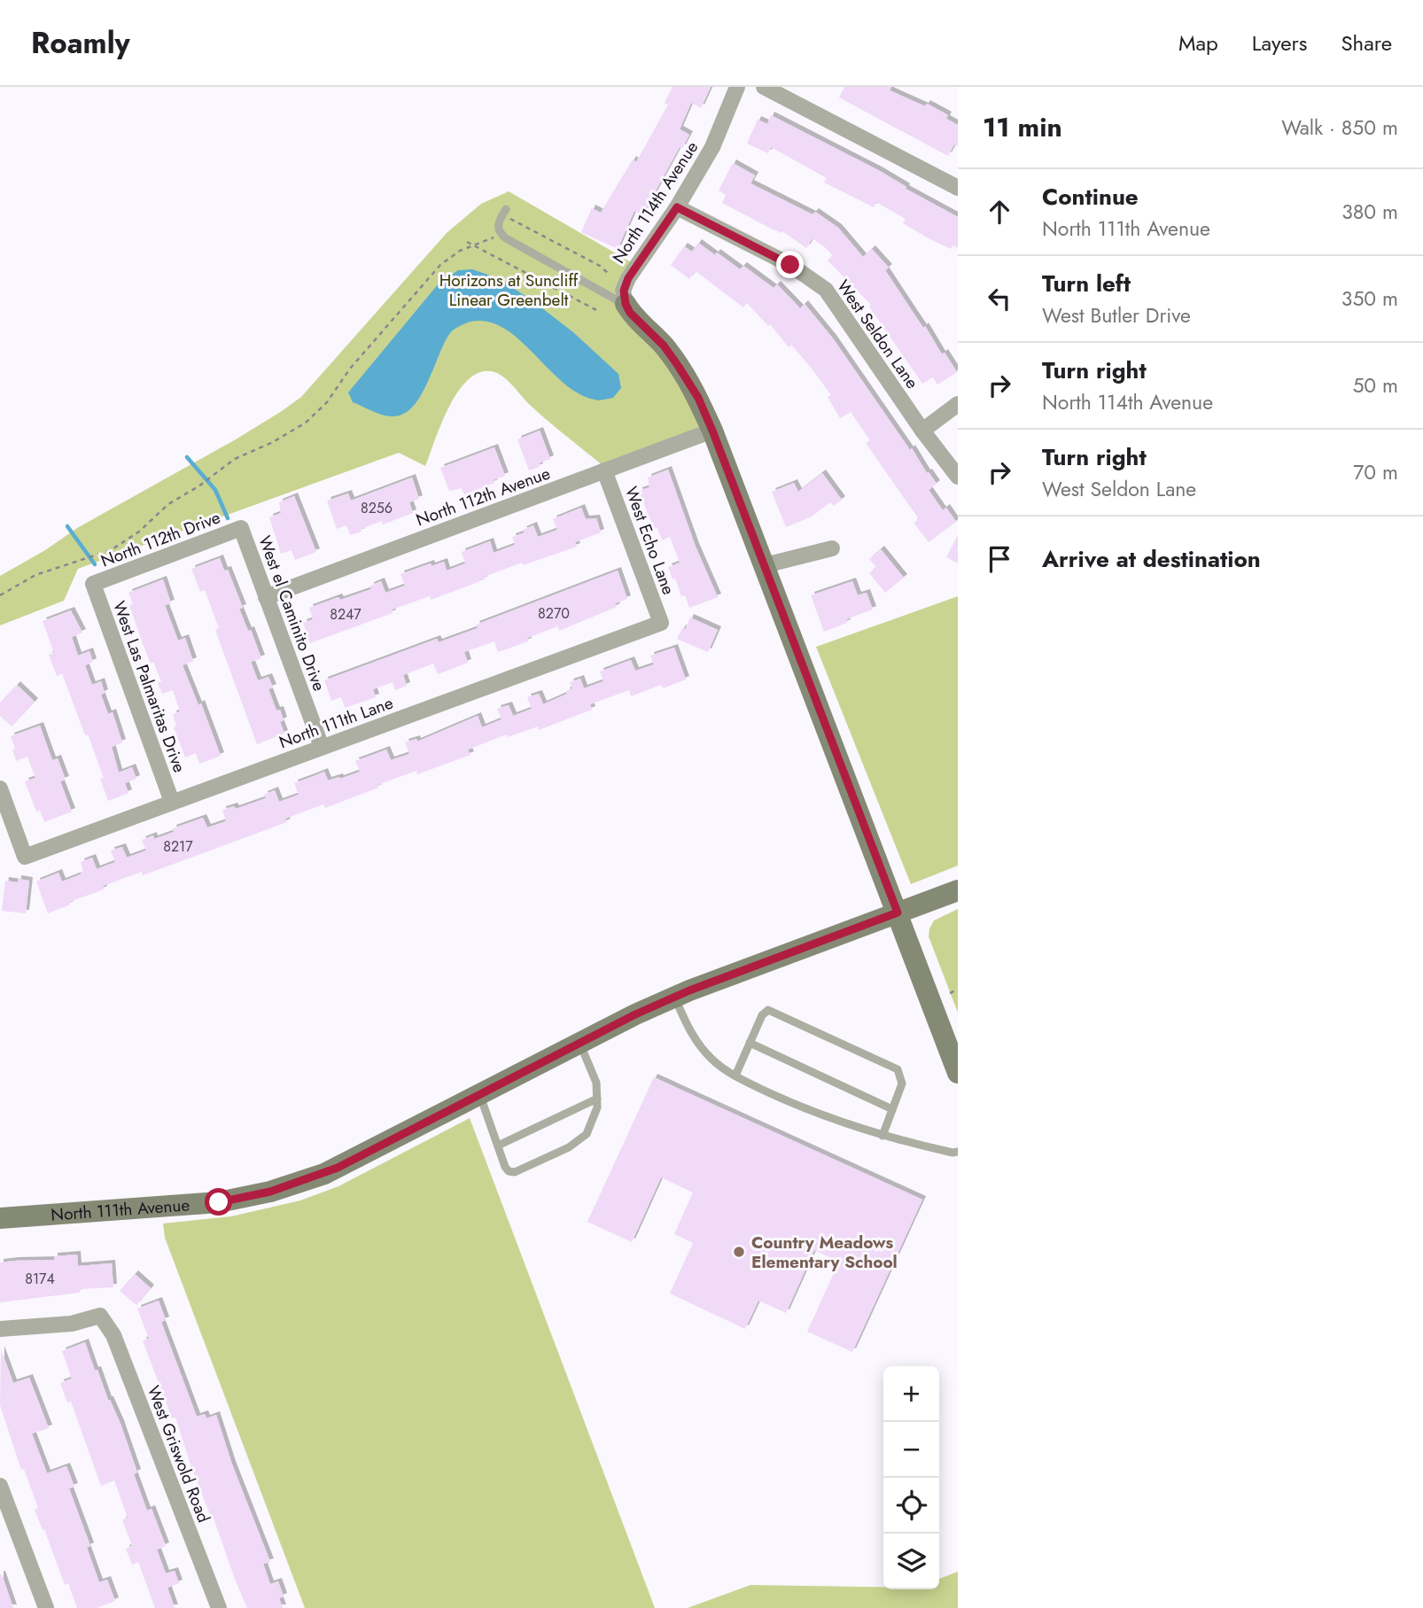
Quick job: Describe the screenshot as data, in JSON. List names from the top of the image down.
{
  "streets": {
    "street": [
      "North 114th Avenue",
      "West Seldon Lane",
      "North 112th Avenue",
      "North 112th Drive",
      "West Echo Lane",
      "West el Caminito Drive",
      "West Las Palmaritas Drive",
      "North 111th Lane",
      "North 111th Avenue",
      "West Griswold Road"
    ]
  },
  "crossings": [
    ["North 114th Avenue", "West Seldon Lane"],
    ["North 112th Avenue", "West Echo Lane"],
    ["North 112th Avenue", "West el Caminito Drive"],
    ["North 112th Drive", "West el Caminito Drive"],
    ["North 112th Drive", "West Las Palmaritas Drive"],
    ["West Echo Lane", "North 111th Lane"],
    ["West el Caminito Drive", "North 111th Lane"],
    ["West Las Palmaritas Drive", "North 111th Lane"]
  ],
  "parks": ["Horizons at Suncliff Linear Greenbelt"],
  "places": ["Country Meadows Elementary School"],
  "house_numbers": [
    "8256",
    "8270",
    "8247",
    "8217",
    "8174"
  ],
  "page": {
    "header": "Roamly",
    "nav": ["Map", "Layers", "Share"],
    "heading": ["11 min", "Walk · 850 m"],
    "list": [
      ["Continue", "North 111th Avenue", "380 m"],
      ["Turn left", "West Butler Drive", "350 m"],
      ["Turn right", "North 114th Avenue", "50 m"],
      ["Turn right", "West Seldon Lane", "70 m"],
      "Arrive at destination"
    ],
    "map_buttons": ["+", "−"]
  }
}
